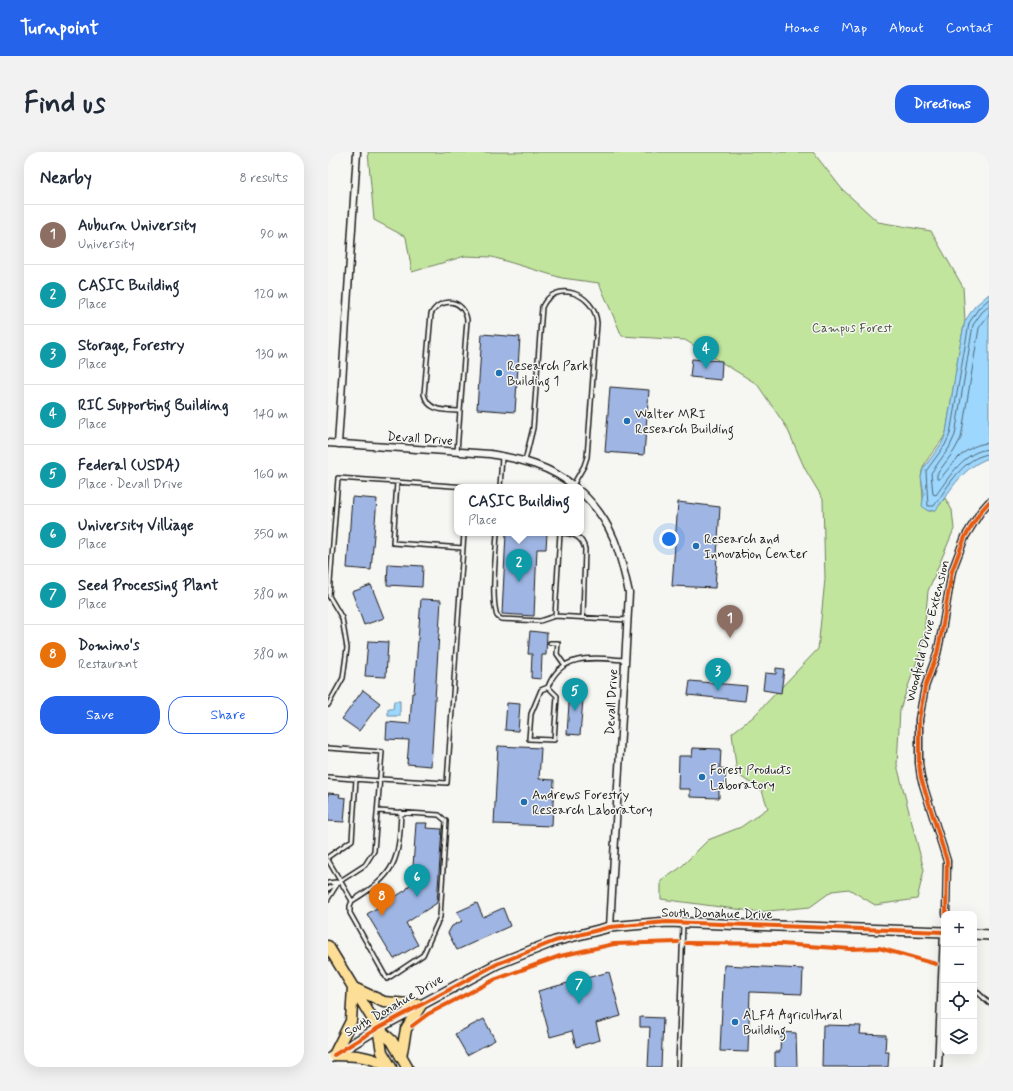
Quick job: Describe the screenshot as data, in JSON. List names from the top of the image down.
{
  "streets": {
    "street": ["Devall Drive", "Woodfield Drive Extension", "South Donahue Drive"]
  },
  "crossings": [
    ["Devall Drive", "South Donahue Drive"]
  ],
  "parks": ["Campus Forest"],
  "places": [
    "Research Park Building 1",
    "Walter MRI Research Building",
    "Research and Innovation Center",
    "Forest Products Laboratory",
    "Andrews Forestry Research Laboratory",
    "ALFA Agricultural Building"
  ],
  "page": {
    "header": "Turnpoint",
    "nav": [
      "Home",
      "Map",
      "About",
      "Contact"
    ],
    "buttons": [
      "Directions",
      ["Save", "Share"]
    ],
    "title": "Find us",
    "heading": ["Nearby", "8 results"],
    "list": [
      {
        "mark": "1",
        "name": "Auburn University",
        "note": "University",
        "value": "90 m"
      },
      {
        "mark": "2",
        "name": "CASIC Building",
        "note": "Place",
        "value": "120 m"
      },
      {
        "mark": "3",
        "name": "Storage, Forestry",
        "note": "Place",
        "value": "130 m"
      },
      {
        "mark": "4",
        "name": "RIC Supporting Building",
        "note": "Place",
        "value": "140 m"
      },
      {
        "mark": "5",
        "name": "Federal (USDA)",
        "note": "Place · Devall Drive",
        "value": "160 m"
      },
      {
        "mark": "6",
        "name": "University Villiage",
        "note": "Place",
        "value": "350 m"
      },
      {
        "mark": "7",
        "name": "Seed Processing Plant",
        "note": "Place",
        "value": "380 m"
      },
      {
        "mark": "8",
        "name": "Domino's",
        "note": "Restaurant",
        "value": "380 m"
      }
    ],
    "pins": [
      "4",
      "2",
      "1",
      "3",
      "5",
      "6",
      "8",
      "7"
    ],
    "popup": ["CASIC Building", "Place"],
    "map_buttons": ["+", "−"]
  }
}
